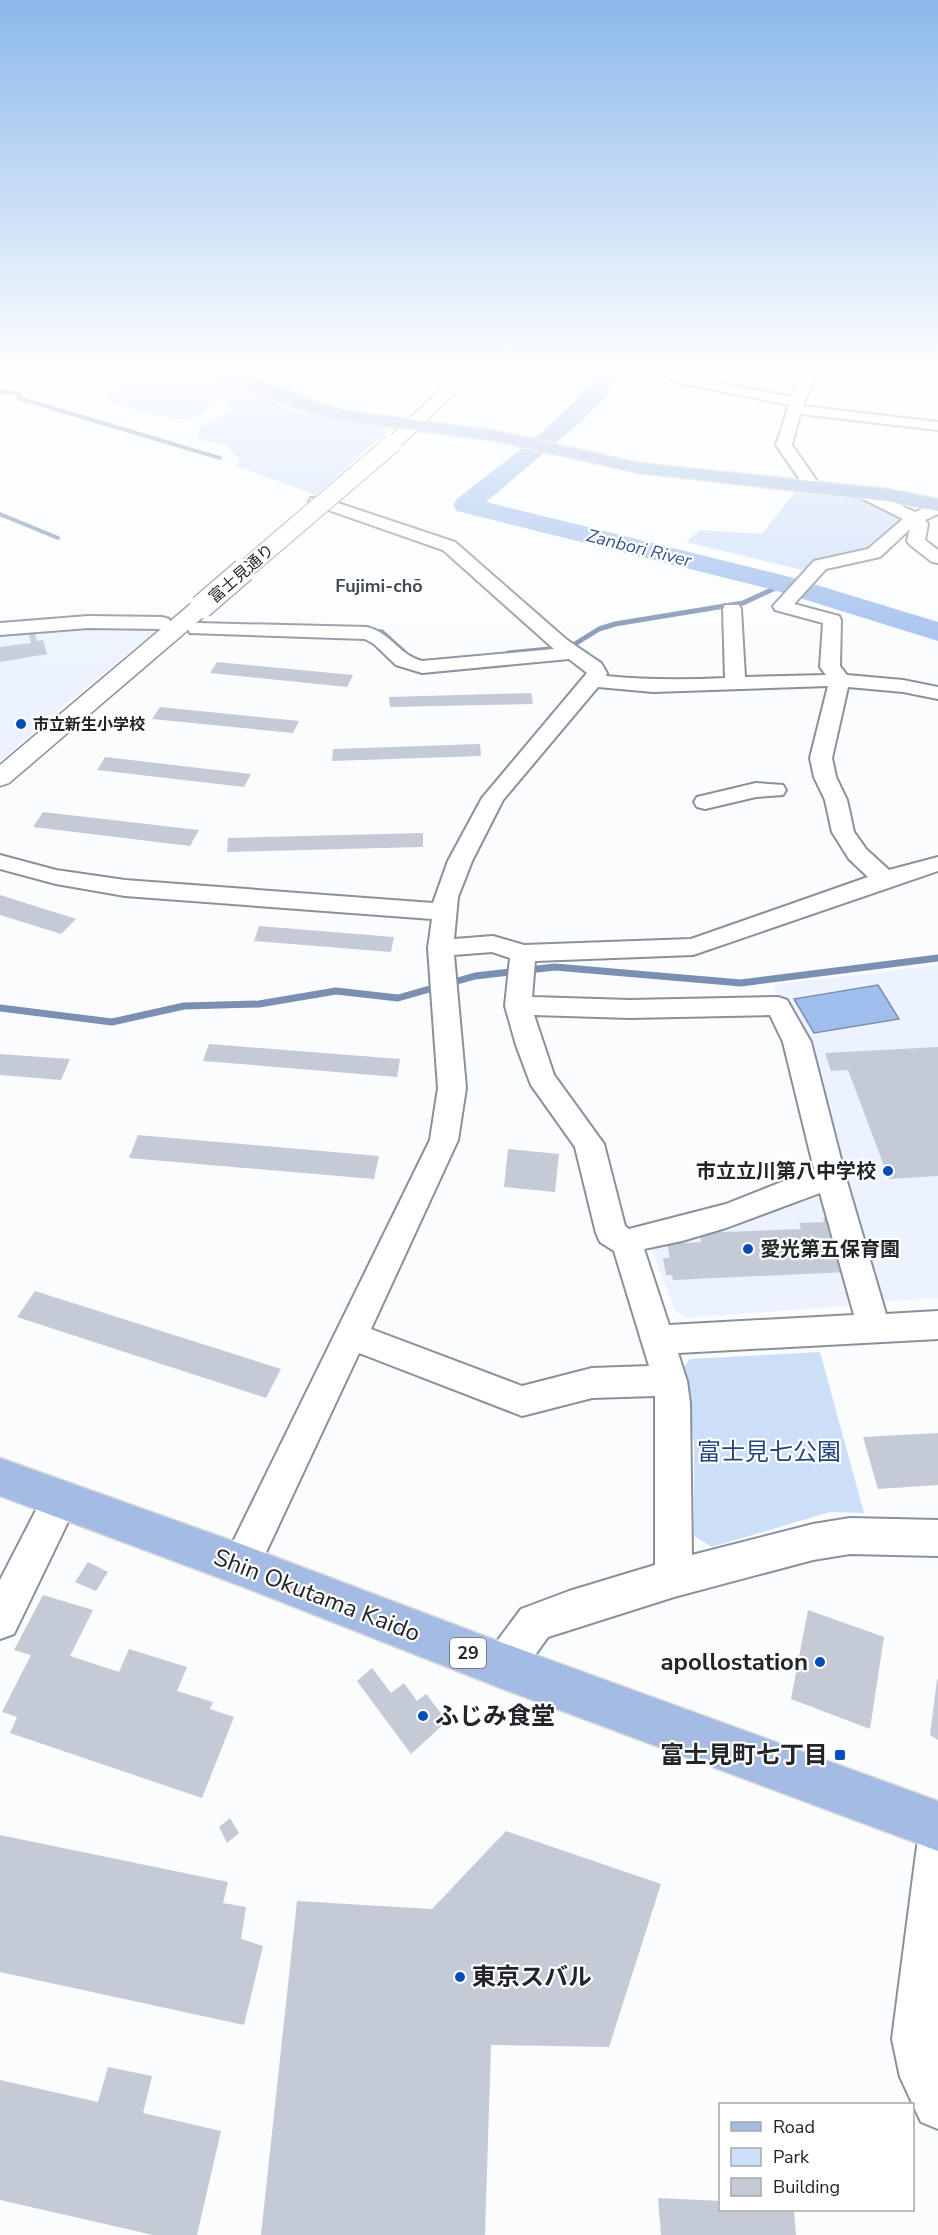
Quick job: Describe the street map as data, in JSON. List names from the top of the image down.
{
  "streets": {
    "main road": ["Shin Okutama Kaido", "29"],
    "street": ["富士見通り"]
  },
  "districts": ["Fujimi-chō"],
  "water": ["Zanbori River"],
  "parks": ["富士見七公園"],
  "places": {
    "other": [
      "市立新生小学校",
      "市立立川第八中学校",
      "愛光第五保育園",
      "apollostation",
      "ふじみ食堂",
      "東京スバル"
    ],
    "transit": ["富士見町七丁目"]
  },
  "legend": ["Road", "Park", "Building"]
}
